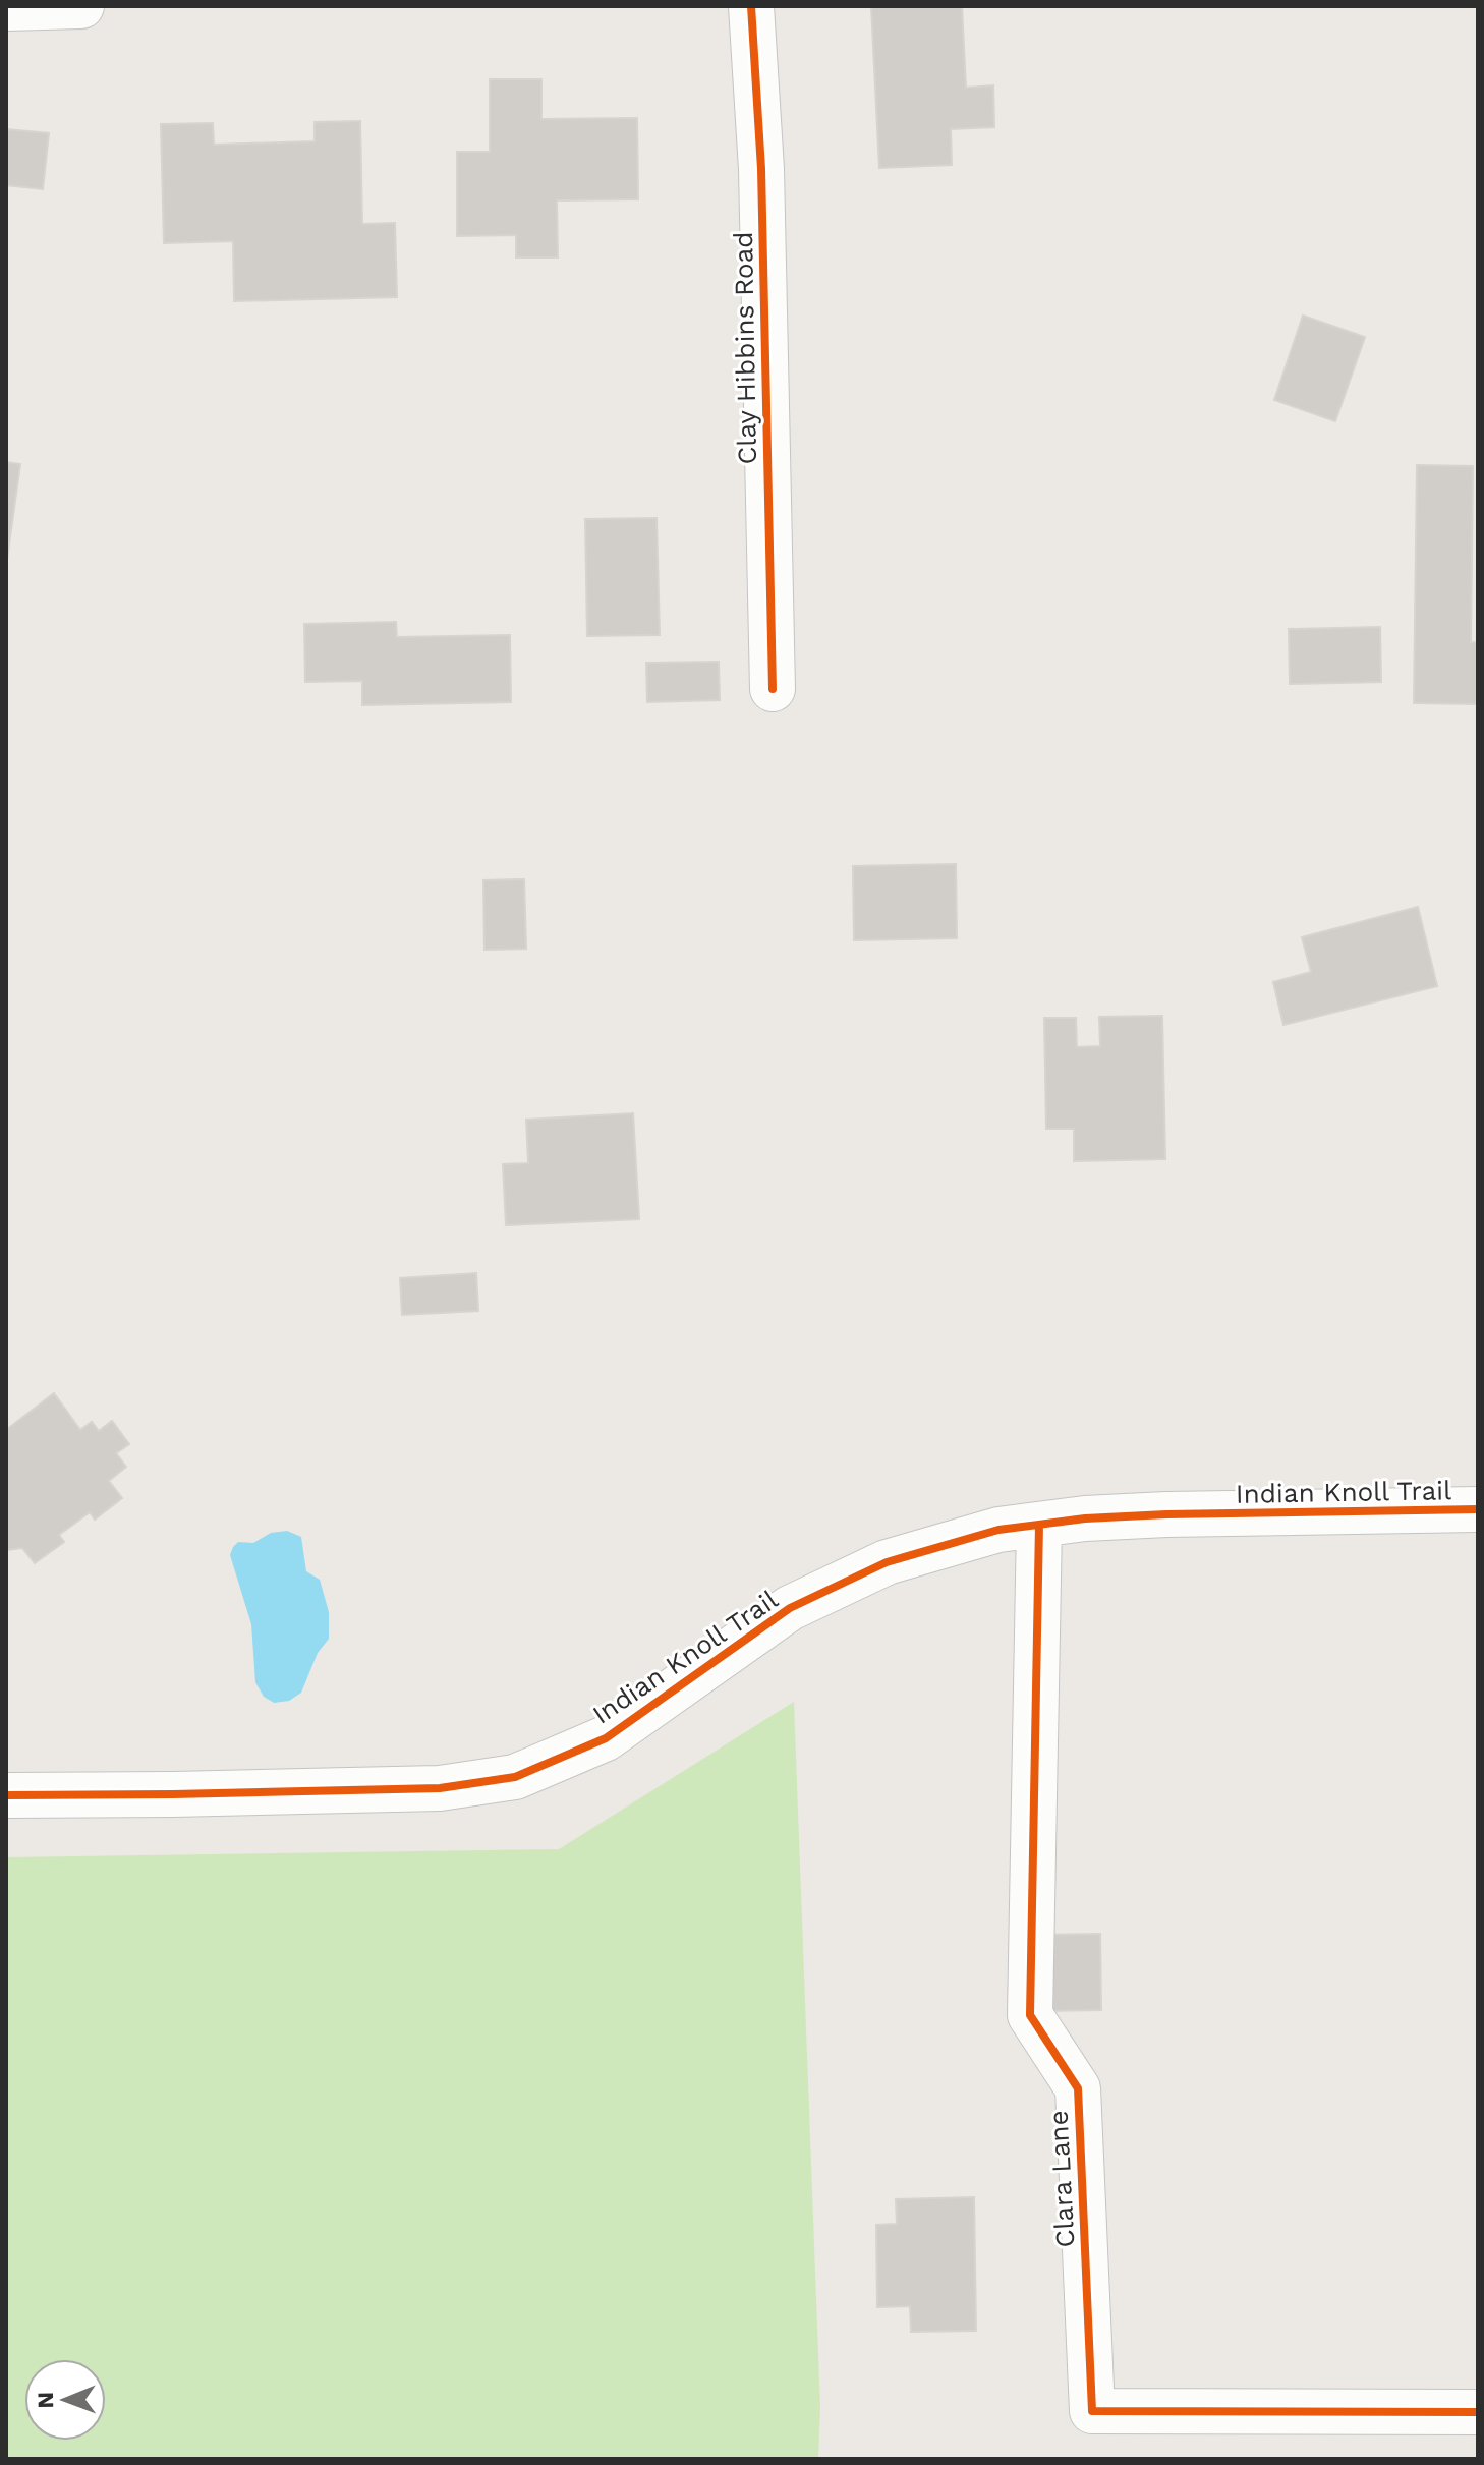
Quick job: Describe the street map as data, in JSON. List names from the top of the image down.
{
  "streets": {
    "street": ["Clay Hibbins Road", "Indian Knoll Trail", "Clara Lane"]
  },
  "crossings": [
    ["Indian Knoll Trail", "Clara Lane"]
  ],
  "north": "left"
}
